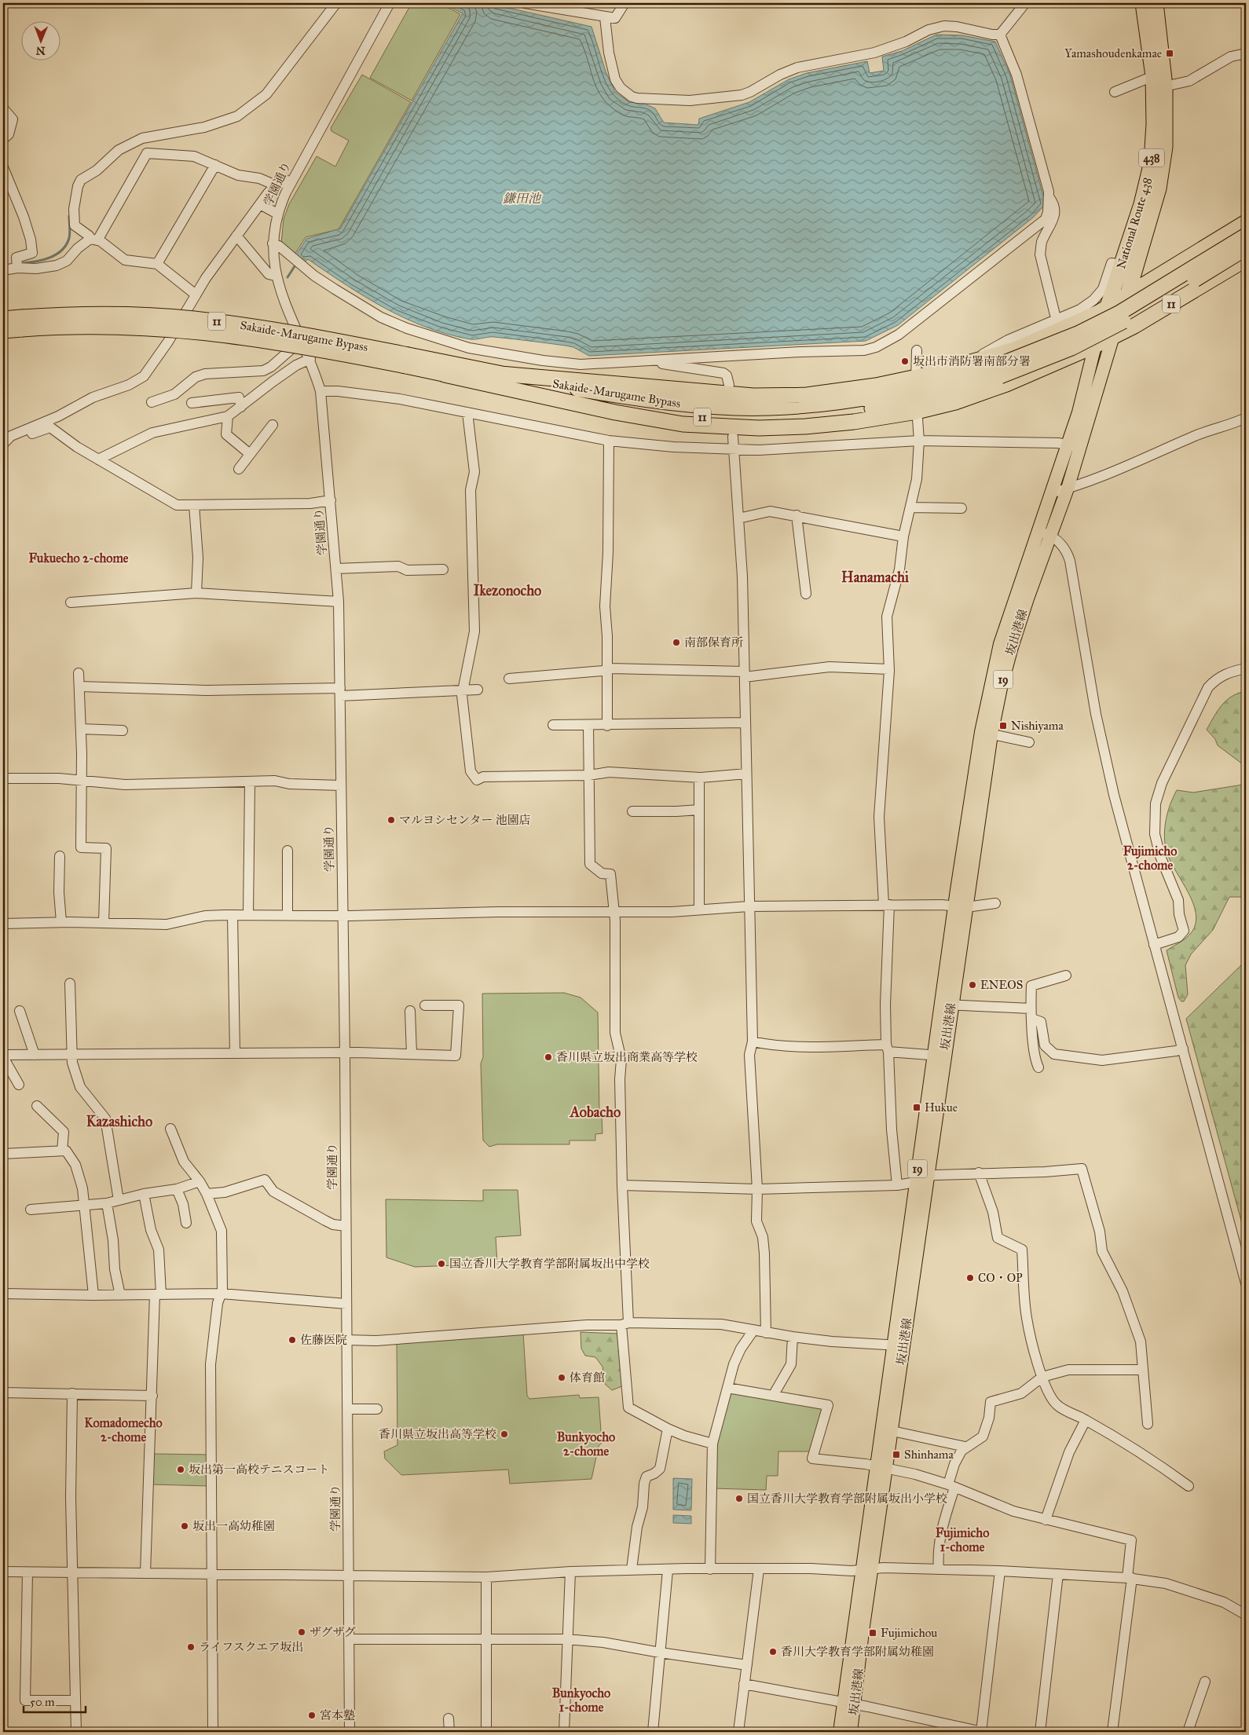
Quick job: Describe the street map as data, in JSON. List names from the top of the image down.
{
  "streets": {
    "highway": [
      "438",
      "National Route 438",
      "11",
      "Sakaide-Marugame Bypass"
    ],
    "main road": ["坂出港線", "19"],
    "street": ["学園通り"]
  },
  "crossings": [
    ["National Route 438", "11"],
    ["National Route 438", "坂出港線"],
    ["11", "Sakaide-Marugame Bypass"],
    ["11", "坂出港線"]
  ],
  "districts": [
    "Fukuecho 2-chome",
    "Hanamachi",
    "Ikezonocho",
    "Fujimicho 2-chome",
    "Aobacho",
    "Kazashicho",
    "Komadomecho 2-chome",
    "Bunkyocho 2-chome",
    "Fujimicho 1-chome",
    "Bunkyocho 1-chome"
  ],
  "water": ["鎌田池"],
  "places": {
    "transit": [
      "Yamashoudenkamae",
      "Nishiyama",
      "Hukue",
      "Shinhama",
      "Fujimichou"
    ],
    "other": [
      "坂出市消防署南部分署",
      "南部保育所",
      "マルヨシセンター 池園店",
      "ENEOS",
      "香川県立坂出商業高等学校",
      "国立香川大学教育学部附属坂出中学校",
      "CO・OP",
      "佐藤医院",
      "体育館",
      "香川県立坂出高等学校",
      "坂出第一高校テニスコート",
      "国立香川大学教育学部附属坂出小学校",
      "坂出一高幼稚園",
      "ザグザグ",
      "ライフスクエア坂出",
      "香川大学教育学部附属幼稚園",
      "宮本塾"
    ]
  },
  "scale_bar": "50 m",
  "north": "bottom"
}
